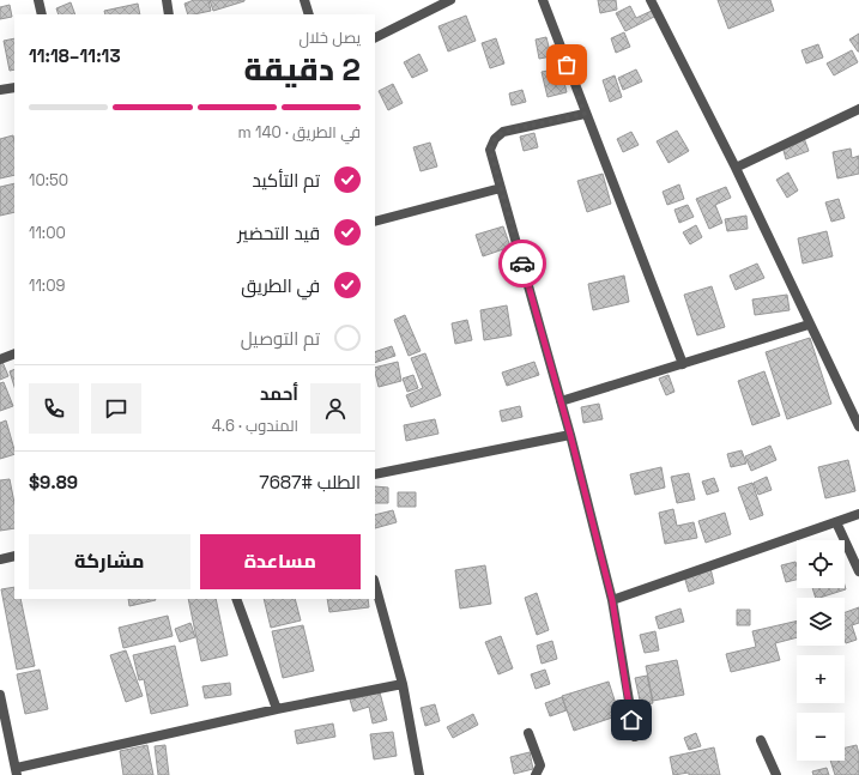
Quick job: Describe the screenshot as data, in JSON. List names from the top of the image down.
{
  "page": {
    "heading": ["2 دقيقة", "يصل خلال", "11:13–11:18"],
    "panel": [
      "أحمد",
      "المندوب · 4.6",
      "الطلب #7687",
      "$9.89"
    ],
    "bar": "في الطريق · 140 m",
    "list": [
      ["تم التأكيد", "10:50"],
      ["قيد التحضير", "11:00"],
      ["في الطريق", "11:09"],
      "تم التوصيل"
    ],
    "buttons": ["مساعدة", "مشاركة"],
    "map_buttons": ["+", "−"]
  }
}
